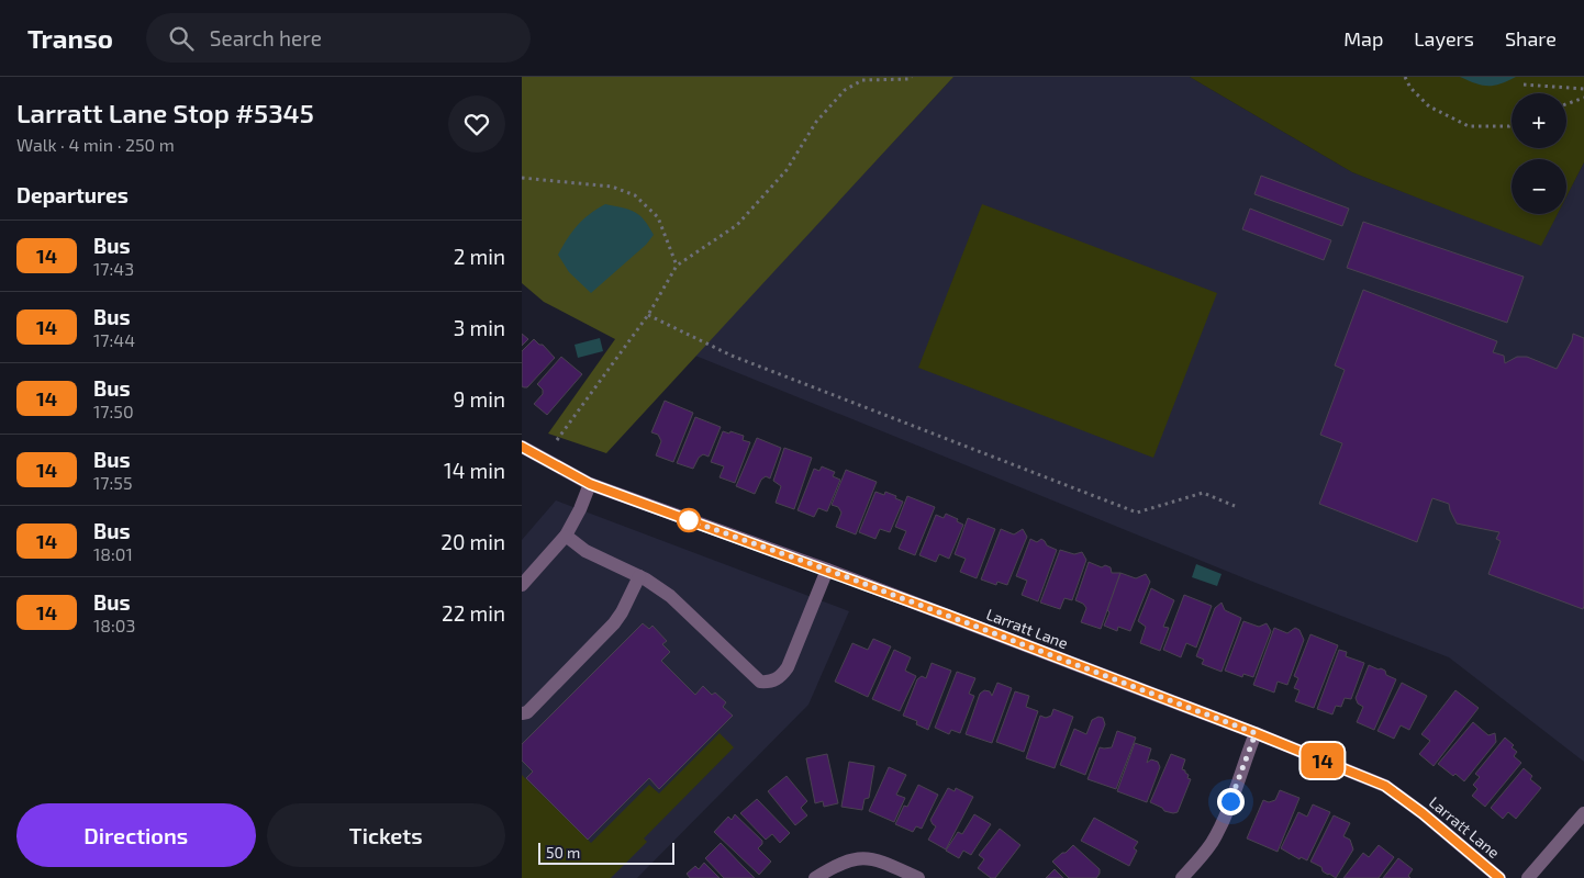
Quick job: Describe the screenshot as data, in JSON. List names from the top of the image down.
{
  "streets": {
    "street": ["Larratt Lane"]
  },
  "lines": ["bus line 14"],
  "scale_bar": "50 m",
  "page": {
    "header": "Transo",
    "search": "Search here",
    "nav": ["Map", "Layers", "Share"],
    "heading": [
      ["Larratt Lane Stop #5345", "Walk · 4 min · 250 m"],
      "Departures"
    ],
    "on_map": "14",
    "map_buttons": ["+", "−"],
    "list": [
      {
        "mark": "14",
        "name": "Bus",
        "note": "17:43",
        "value": "2 min"
      },
      {
        "mark": "14",
        "name": "Bus",
        "note": "17:44",
        "value": "3 min"
      },
      {
        "mark": "14",
        "name": "Bus",
        "note": "17:50",
        "value": "9 min"
      },
      {
        "mark": "14",
        "name": "Bus",
        "note": "17:55",
        "value": "14 min"
      },
      {
        "mark": "14",
        "name": "Bus",
        "note": "18:01",
        "value": "20 min"
      },
      {
        "mark": "14",
        "name": "Bus",
        "note": "18:03",
        "value": "22 min"
      }
    ],
    "buttons": ["Directions", "Tickets"],
    "scale": "50 m"
  }
}
